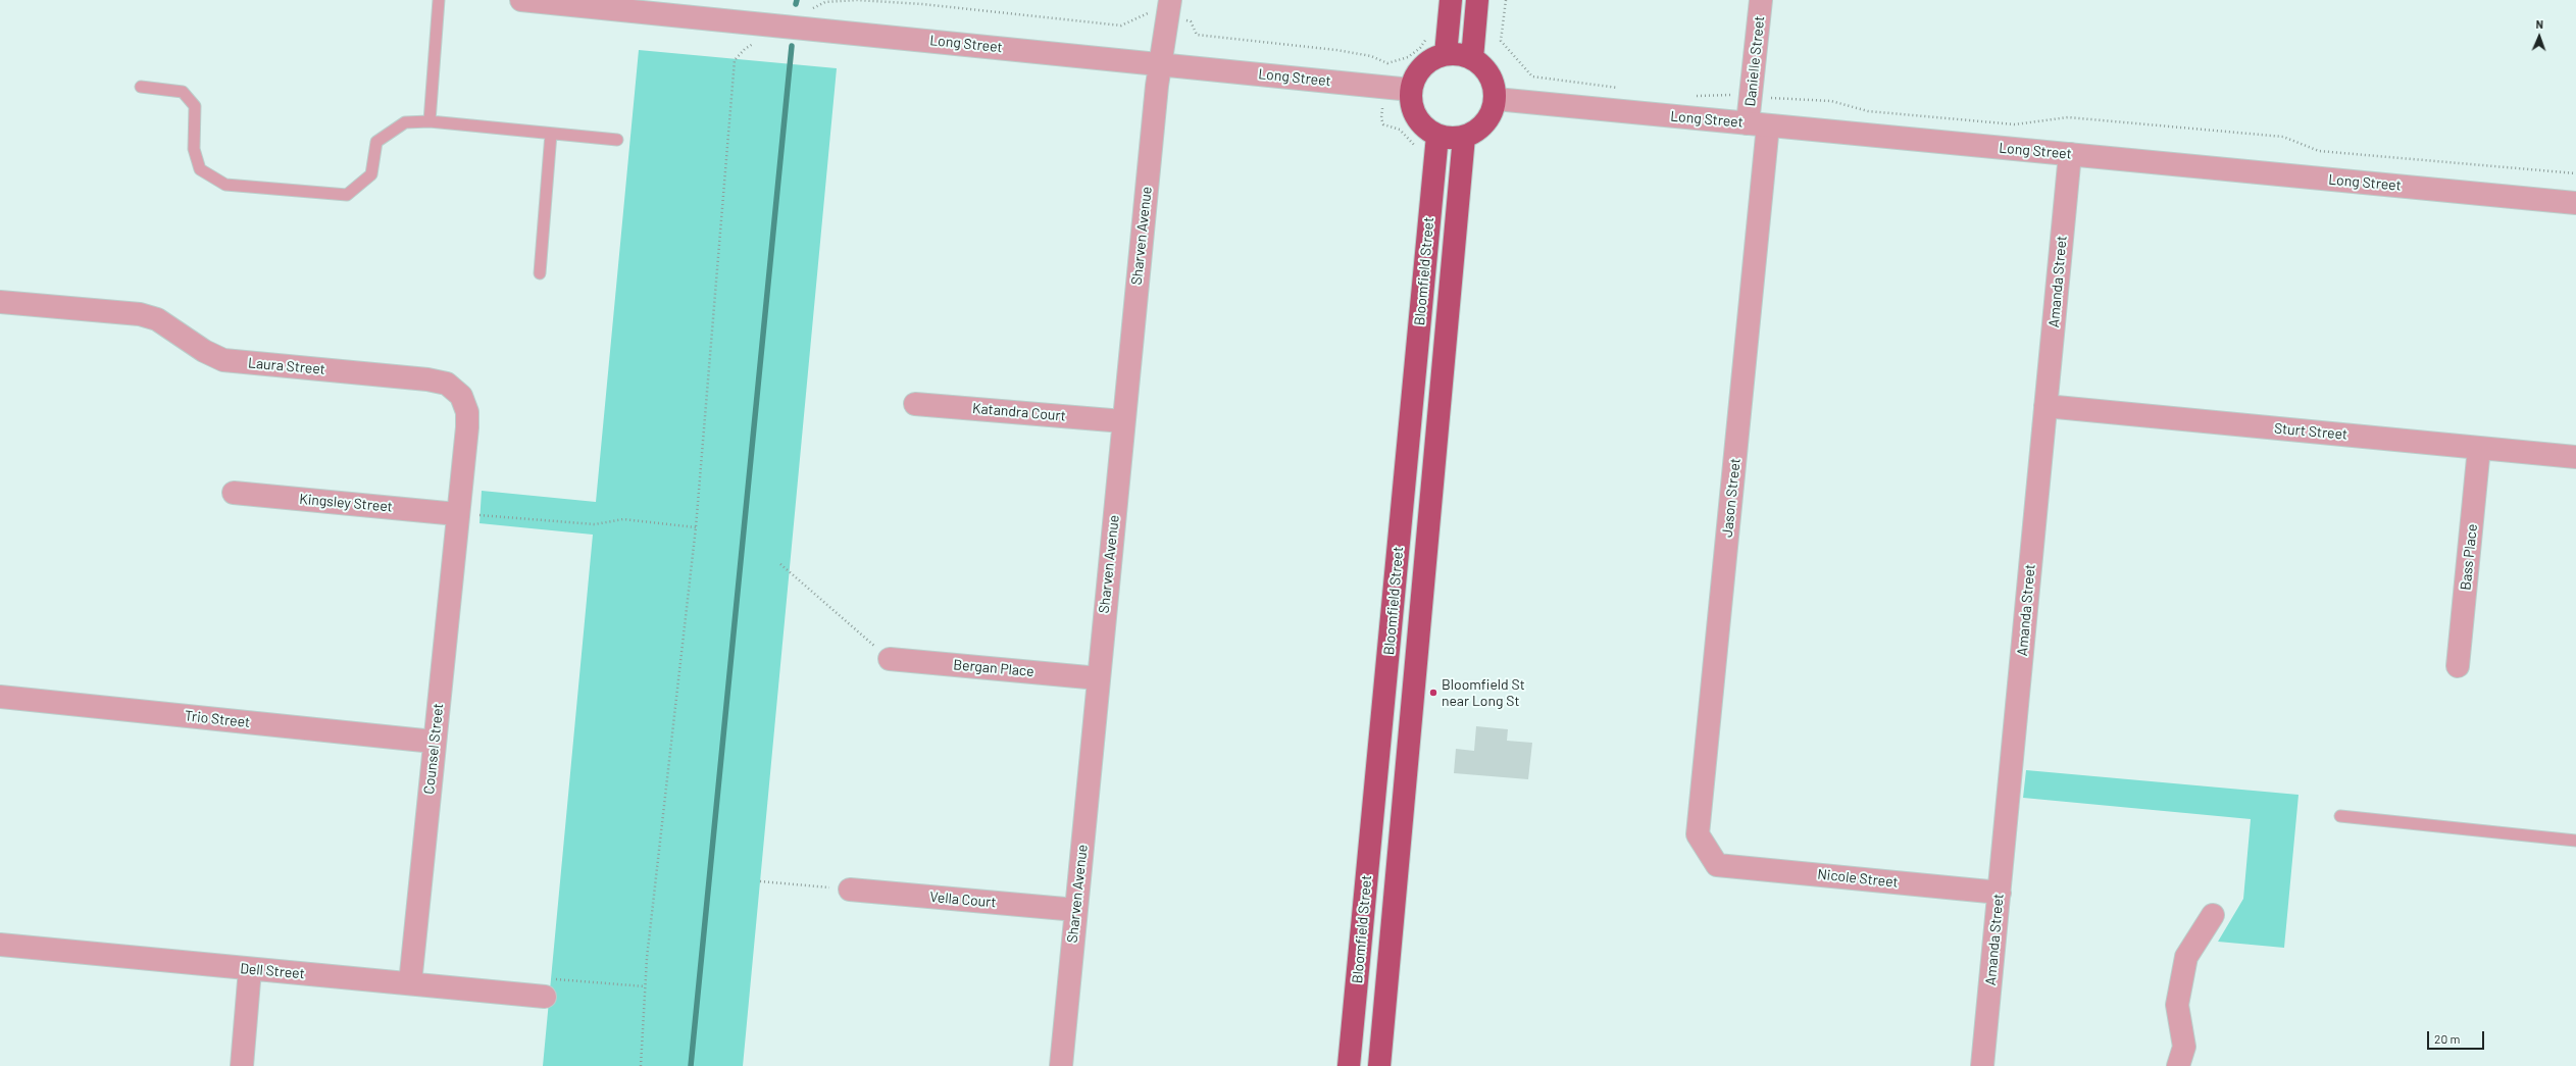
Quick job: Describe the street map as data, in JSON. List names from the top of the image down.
{
  "streets": {
    "highway": ["Bloomfield Street"],
    "street": [
      "Long Street",
      "Danielle Street",
      "Sharven Avenue",
      "Amanda Street",
      "Laura Street",
      "Katandra Court",
      "Sturt Street",
      "Jason Street",
      "Kingsley Street",
      "Bass Place",
      "Bergan Place",
      "Trio Street",
      "Counsel Street",
      "Nicole Street",
      "Vella Court",
      "Dell Street"
    ]
  },
  "crossings": [
    ["Long Street", "Danielle Street"],
    ["Long Street", "Sharven Avenue"],
    ["Long Street", "Bloomfield Street"],
    ["Long Street", "Amanda Street"],
    ["Long Street", "Jason Street"],
    ["Danielle Street", "Jason Street"],
    ["Sharven Avenue", "Katandra Court"],
    ["Sharven Avenue", "Bergan Place"],
    ["Sharven Avenue", "Vella Court"],
    ["Amanda Street", "Sturt Street"],
    ["Amanda Street", "Nicole Street"],
    ["Laura Street", "Kingsley Street"],
    ["Laura Street", "Counsel Street"],
    ["Sturt Street", "Bass Place"],
    ["Jason Street", "Nicole Street"],
    ["Kingsley Street", "Counsel Street"],
    ["Trio Street", "Counsel Street"],
    ["Counsel Street", "Dell Street"]
  ],
  "places": ["Bloomfield St near Long St"],
  "scale_bar": "20 m",
  "north": "top"
}
